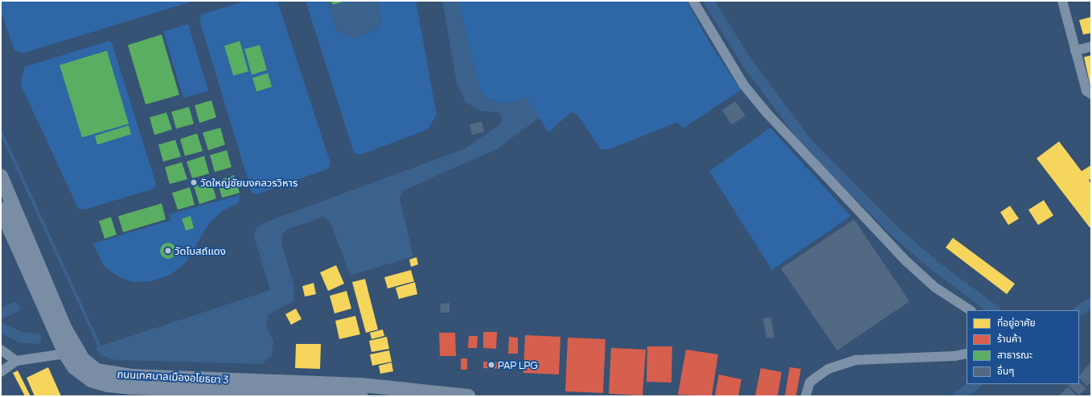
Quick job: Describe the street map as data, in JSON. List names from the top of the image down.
{
  "streets": {
    "street": ["ถนนเทศบาลเมืองอโยธยา 3"]
  },
  "places": ["วัดใหญ่ชัยมงคลวรวิหาร", "วัดโบสถ์แดง", "PAP LPG"],
  "legend": [
    "ที่อยู่อาศัย",
    "ร้านค้า",
    "สาธารณะ",
    "อื่นๆ"
  ]
}
